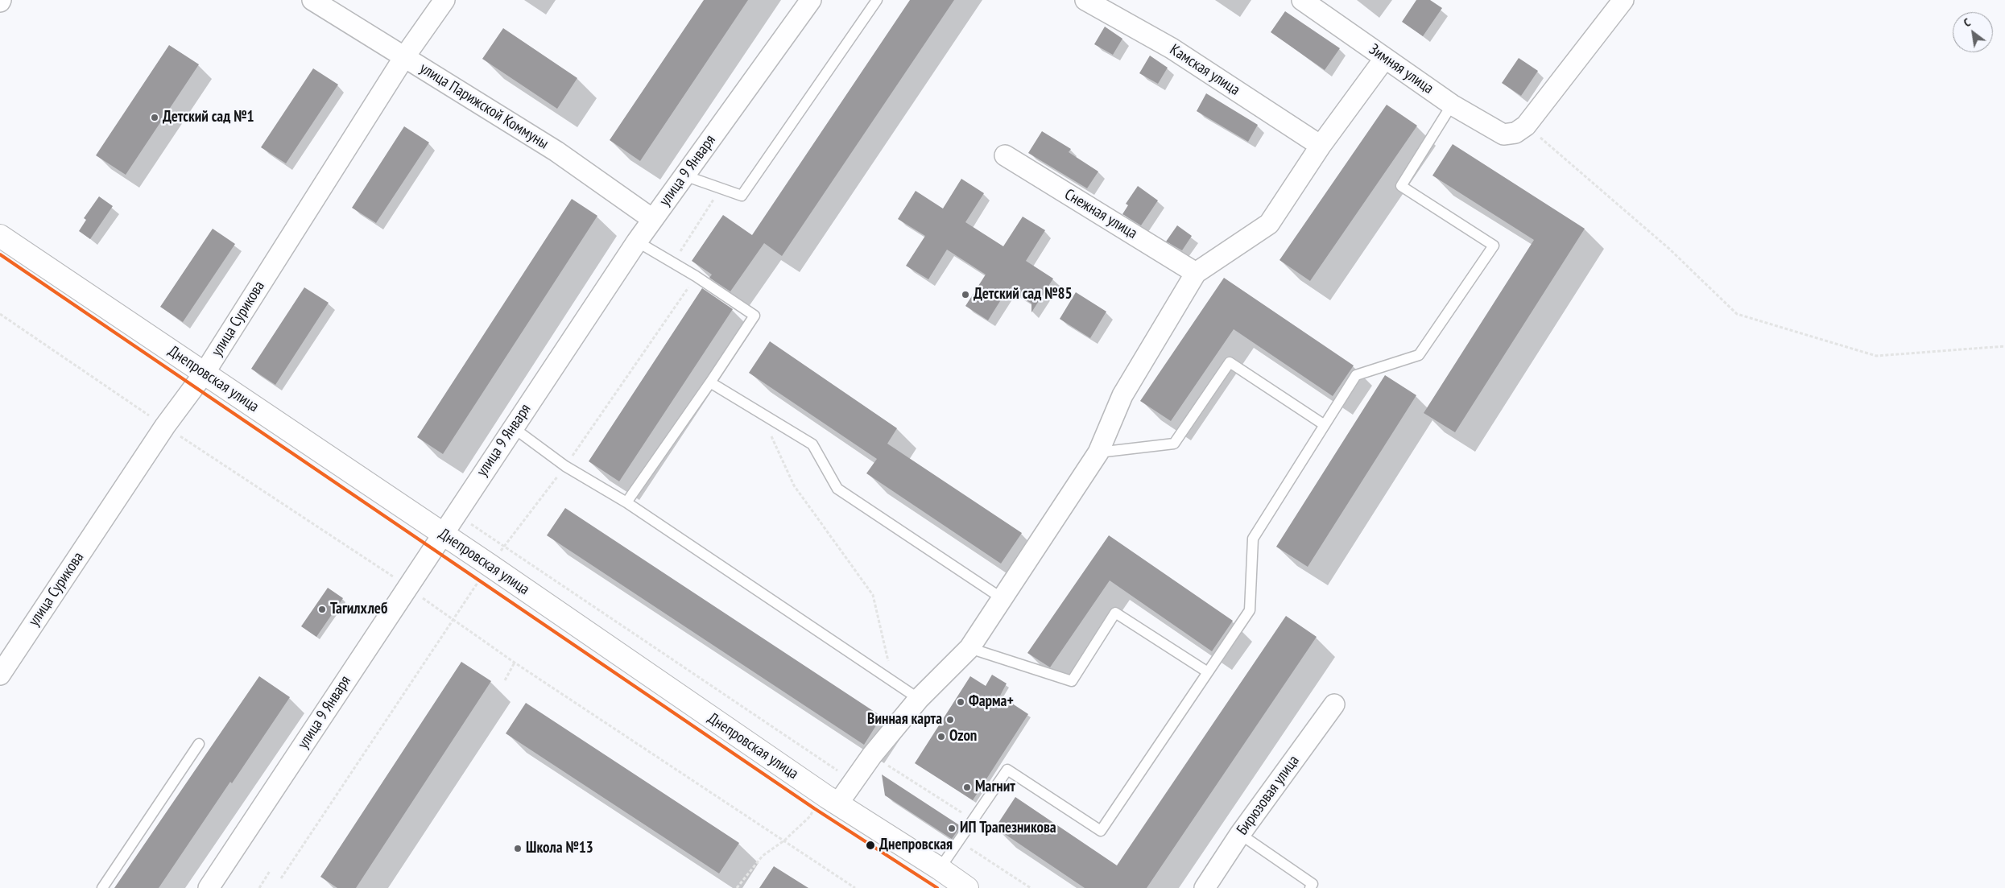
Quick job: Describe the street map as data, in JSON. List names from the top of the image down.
{
  "streets": {
    "street": [
      "Зимняя улица",
      "Камская улица",
      "улица Парижской Коммуны",
      "улица 9 Января",
      "Снежная улица",
      "улица Сурикова",
      "Днепровская улица",
      "Бирюзовая улица"
    ]
  },
  "crossings": [
    ["улица Парижской Коммуны", "улица 9 Января"],
    ["улица Парижской Коммуны", "улица Сурикова"],
    ["улица 9 Января", "Днепровская улица"],
    ["улица Сурикова", "Днепровская улица"]
  ],
  "places": [
    "Детский сад №1",
    "Детский сад №85",
    "Тагилхлеб",
    "Фарма+",
    "Винная карта",
    "Ozon",
    "Магнит",
    "ИП Трапезникова",
    "Днепровская",
    "Школа №13"
  ],
  "north": "top left"
}
